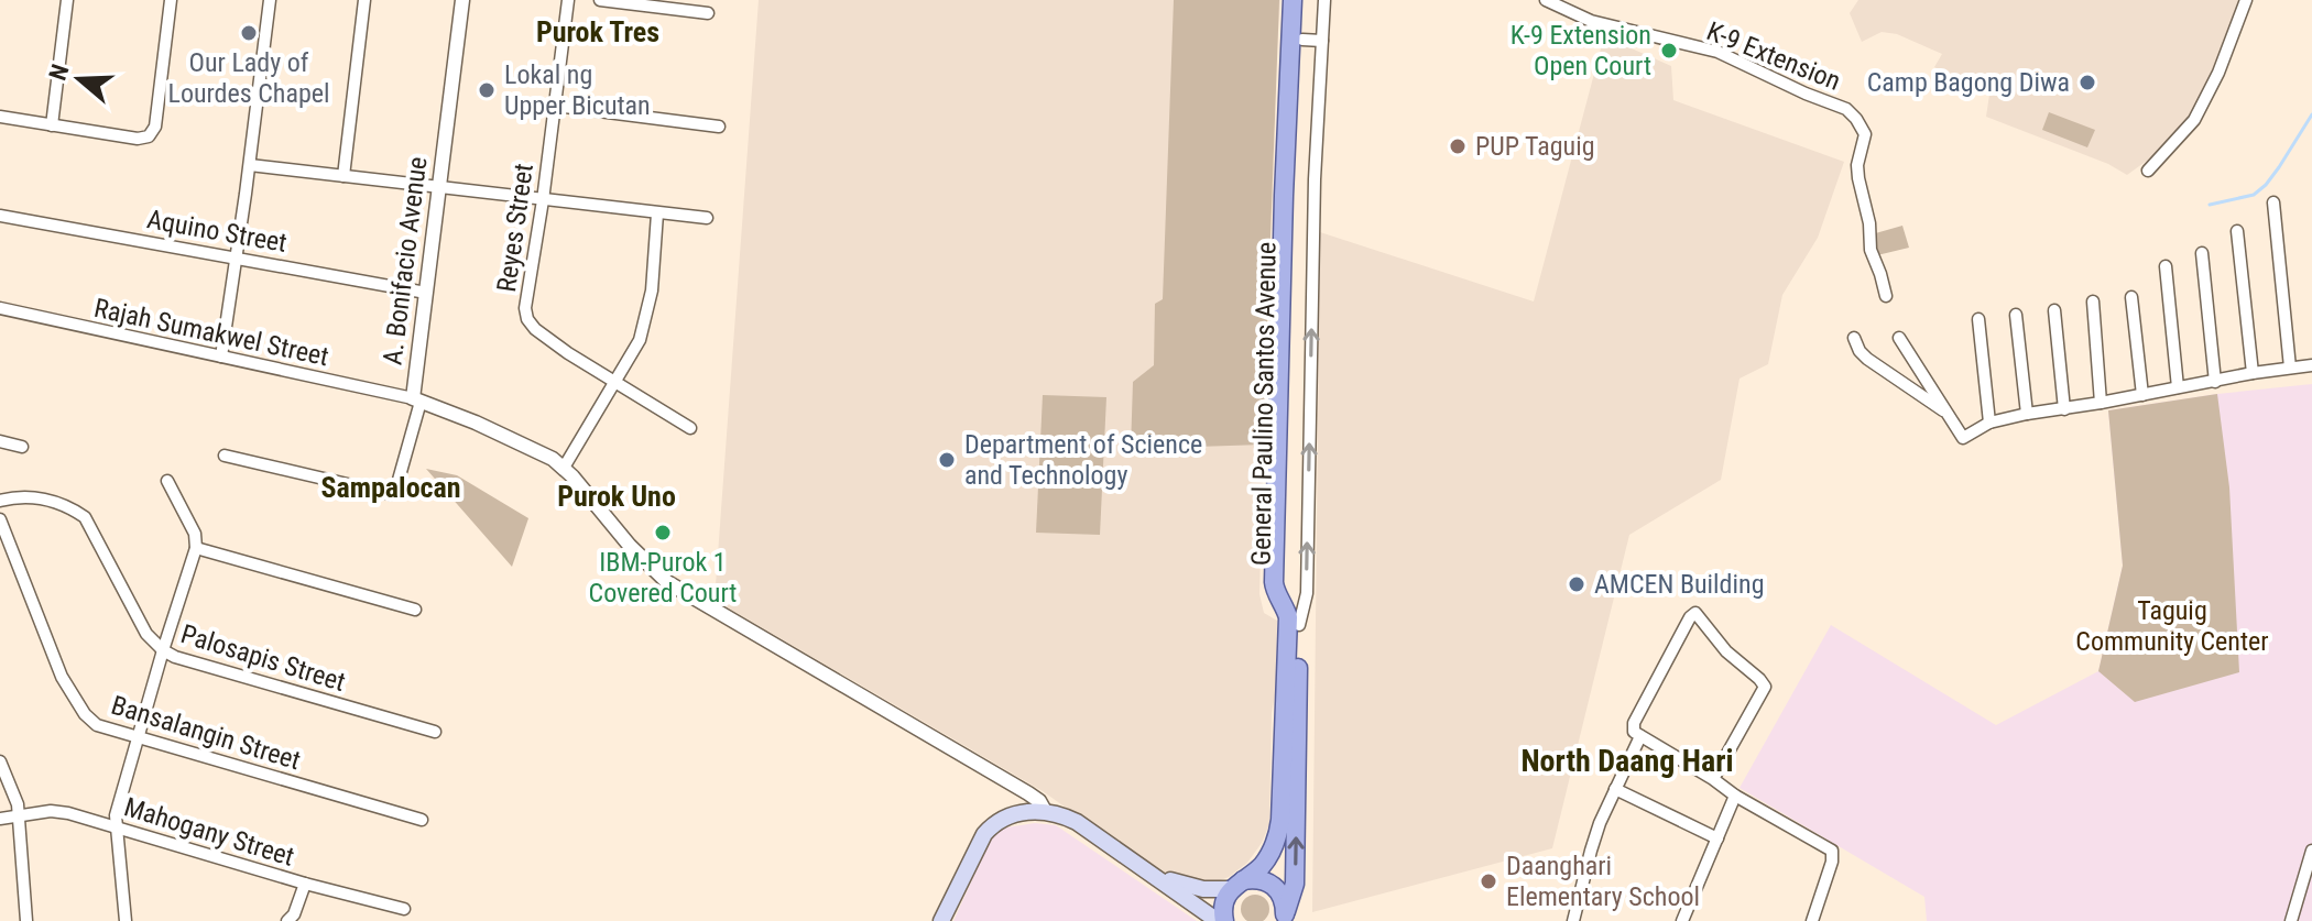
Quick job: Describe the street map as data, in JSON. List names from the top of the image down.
{
  "streets": {
    "main road": ["General Paulino Santos Avenue"],
    "street": [
      "K-9 Extension",
      "Reyes Street",
      "Aquino Street",
      "A. Bonifacio Avenue",
      "Rajah Sumakwel Street",
      "Palosapis Street",
      "Bansalangin Street",
      "Mahogany Street"
    ]
  },
  "crossings": [
    ["Aquino Street", "A. Bonifacio Avenue"],
    ["A. Bonifacio Avenue", "Rajah Sumakwel Street"]
  ],
  "districts": [
    "Purok Tres",
    "Sampalocan",
    "Purok Uno",
    "North Daang Hari"
  ],
  "parks": ["Taguig Community Center"],
  "places": [
    "Our Lady of Lourdes Chapel",
    "K-9 Extension Open Court",
    "Camp Bagong Diwa",
    "Lokal ng Upper Bicutan",
    "PUP Taguig",
    "Department of Science and Technology",
    "IBM-Purok 1 Covered Court",
    "AMCEN Building",
    "Daanghari Elementary School"
  ],
  "north": "left"
}
